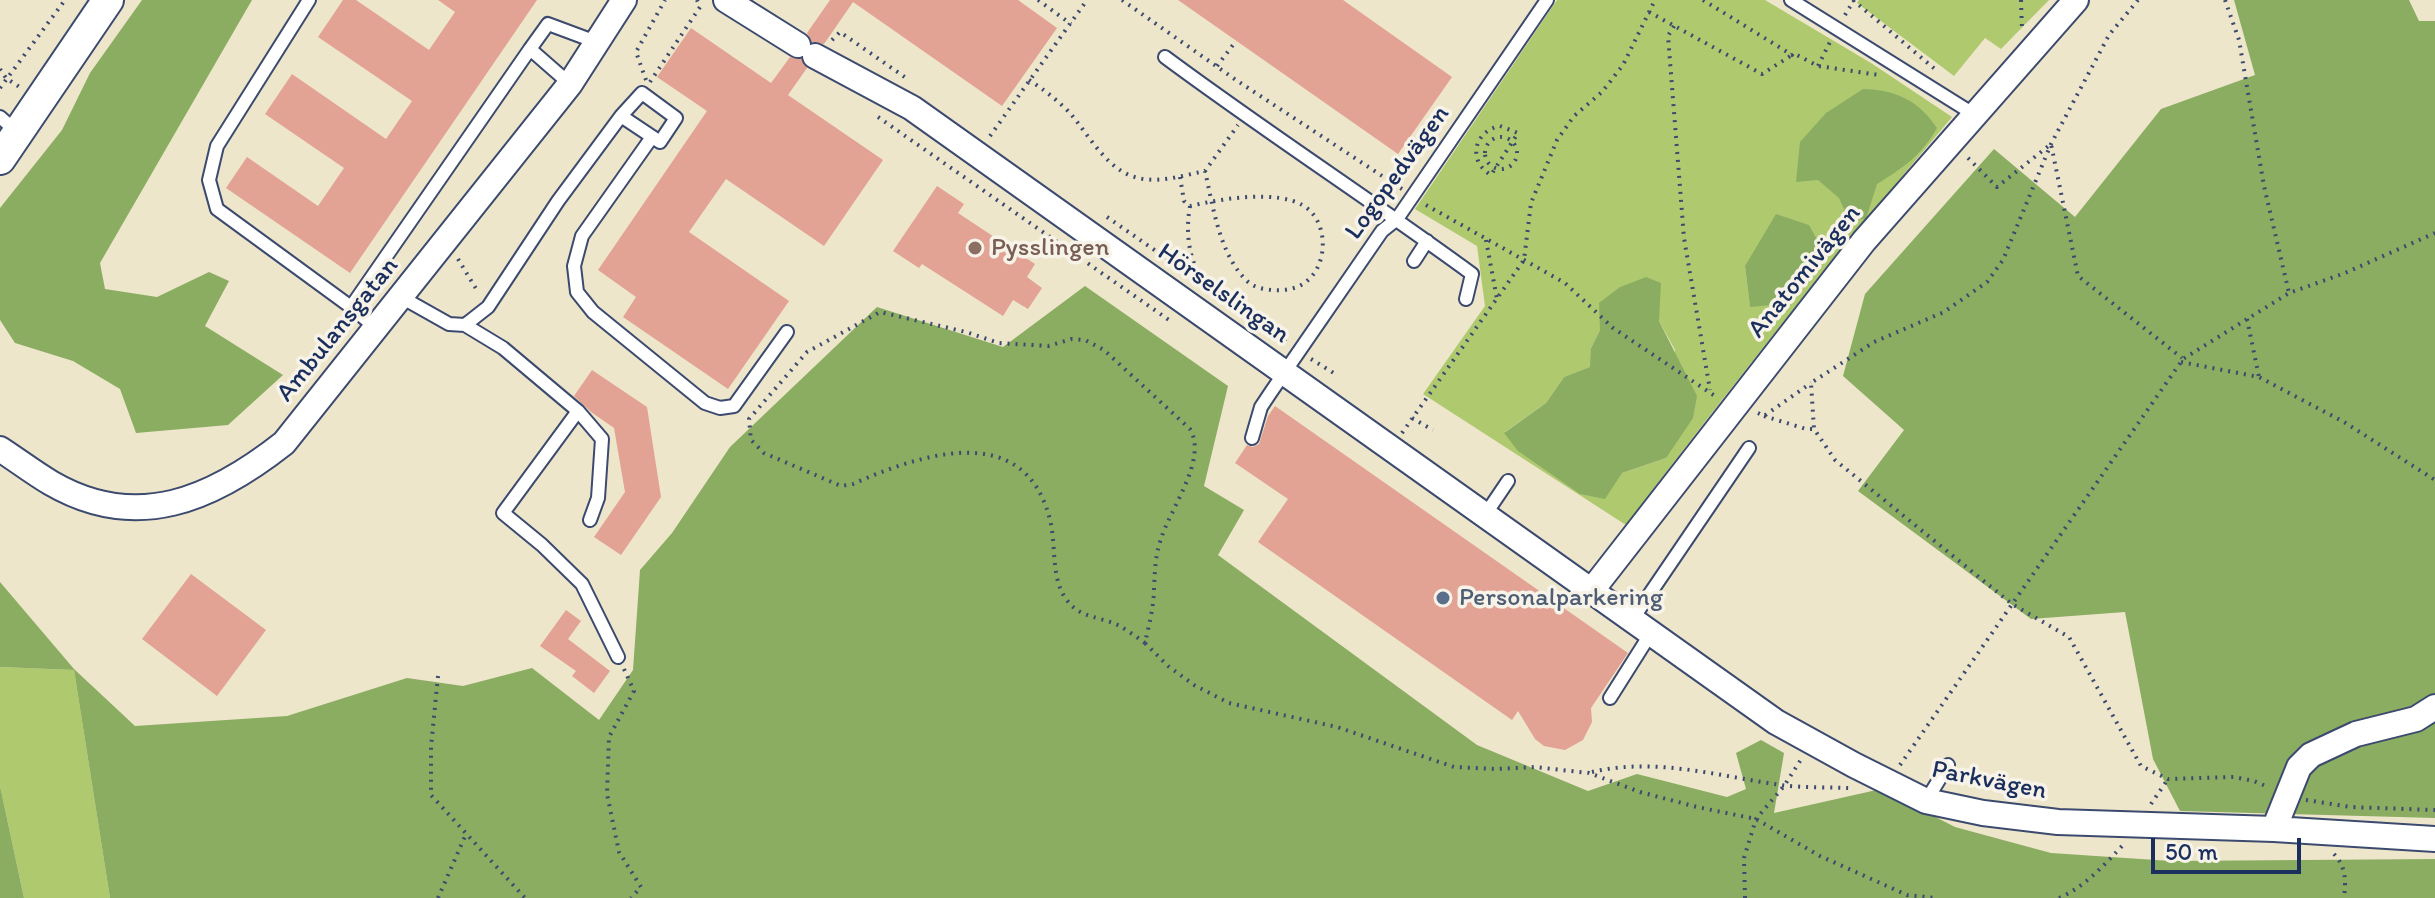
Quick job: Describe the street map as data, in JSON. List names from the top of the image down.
{
  "streets": {
    "street": [
      "Anatomivägen",
      "Hörselslingan",
      "Ambulansgatan",
      "Parkvägen"
    ],
    "lane": ["Logopedvägen"]
  },
  "crossings": [
    ["Logopedvägen", "Hörselslingan"],
    ["Anatomivägen", "Hörselslingan"],
    ["Anatomivägen", "Parkvägen"],
    ["Hörselslingan", "Parkvägen"]
  ],
  "places": ["Pysslingen", "Personalparkering"],
  "scale_bar": "50 m"
}
